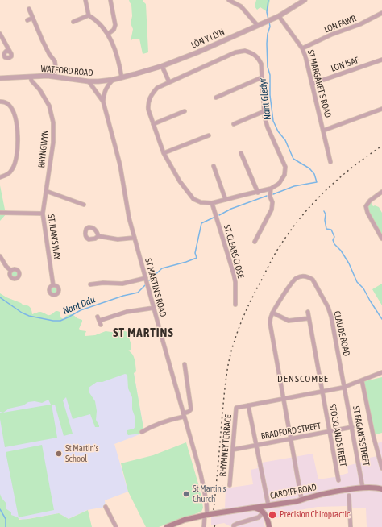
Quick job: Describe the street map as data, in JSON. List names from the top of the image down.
{
  "streets": {
    "main road": ["CARDIFF ROAD"],
    "street": [
      "LON FAWR",
      "LÔN Y LLYN",
      "LON ISAF",
      "WATFORD ROAD",
      "ST MARGARET'S ROAD",
      "BRYNGWYN",
      "ST. ILAN'S WAY",
      "ST. CLEARS CLOSE",
      "ST MARTIN'S ROAD",
      "CLAUDE ROAD",
      "BRADFORD STREET",
      "STOCKLAND STREET",
      "ST FAGAN'S STREET",
      "RHYMNEY TERRACE"
    ]
  },
  "crossings": [
    ["LON FAWR", "ST MARGARET'S ROAD"],
    ["LÔN Y LLYN", "WATFORD ROAD"],
    ["LÔN Y LLYN", "ST MARGARET'S ROAD"],
    ["LÔN Y LLYN", "ST MARTIN'S ROAD"],
    ["LON ISAF", "ST MARGARET'S ROAD"],
    ["WATFORD ROAD", "BRYNGWYN"],
    ["WATFORD ROAD", "ST MARTIN'S ROAD"],
    ["BRYNGWYN", "ST. ILAN'S WAY"],
    ["ST MARTIN'S ROAD", "CARDIFF ROAD"],
    ["CLAUDE ROAD", "BRADFORD STREET"],
    ["CLAUDE ROAD", "ST FAGAN'S STREET"],
    ["CLAUDE ROAD", "CARDIFF ROAD"],
    ["BRADFORD STREET", "STOCKLAND STREET"],
    ["BRADFORD STREET", "ST FAGAN'S STREET"],
    ["BRADFORD STREET", "RHYMNEY TERRACE"],
    ["ST FAGAN'S STREET", "CARDIFF ROAD"]
  ],
  "districts": ["ST MARTINS", "DENSCOMBE"],
  "water": ["Nant Gledyr", "Nant Ddu"],
  "places": ["St Martin's School", "St Martin's Church", "Precision Chiropractic"]
}
